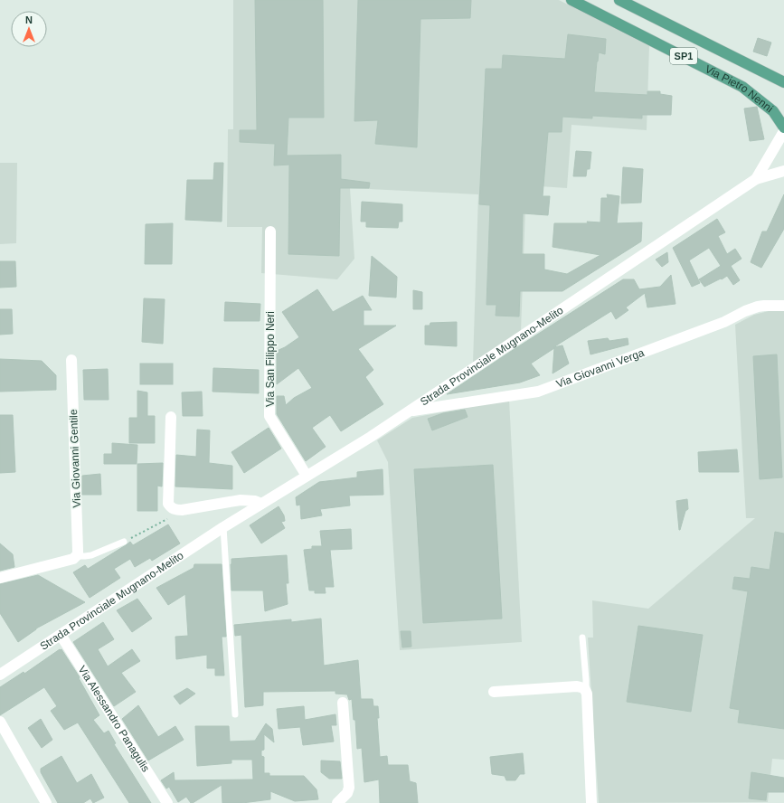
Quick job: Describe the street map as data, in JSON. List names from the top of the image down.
{
  "streets": {
    "main road": ["SP1", "Via Pietro Nenni"],
    "street": [
      "Strada Provinciale Mugnano-Melito",
      "Via San Filippo Neri",
      "Via Giovanni Verga",
      "Via Giovanni Gentile",
      "Via Alessandro Panagulis"
    ]
  },
  "crossings": [
    ["Strada Provinciale Mugnano-Melito", "Via San Filippo Neri"],
    ["Strada Provinciale Mugnano-Melito", "Via Giovanni Verga"],
    ["Strada Provinciale Mugnano-Melito", "Via Alessandro Panagulis"]
  ],
  "north": "top"
}
